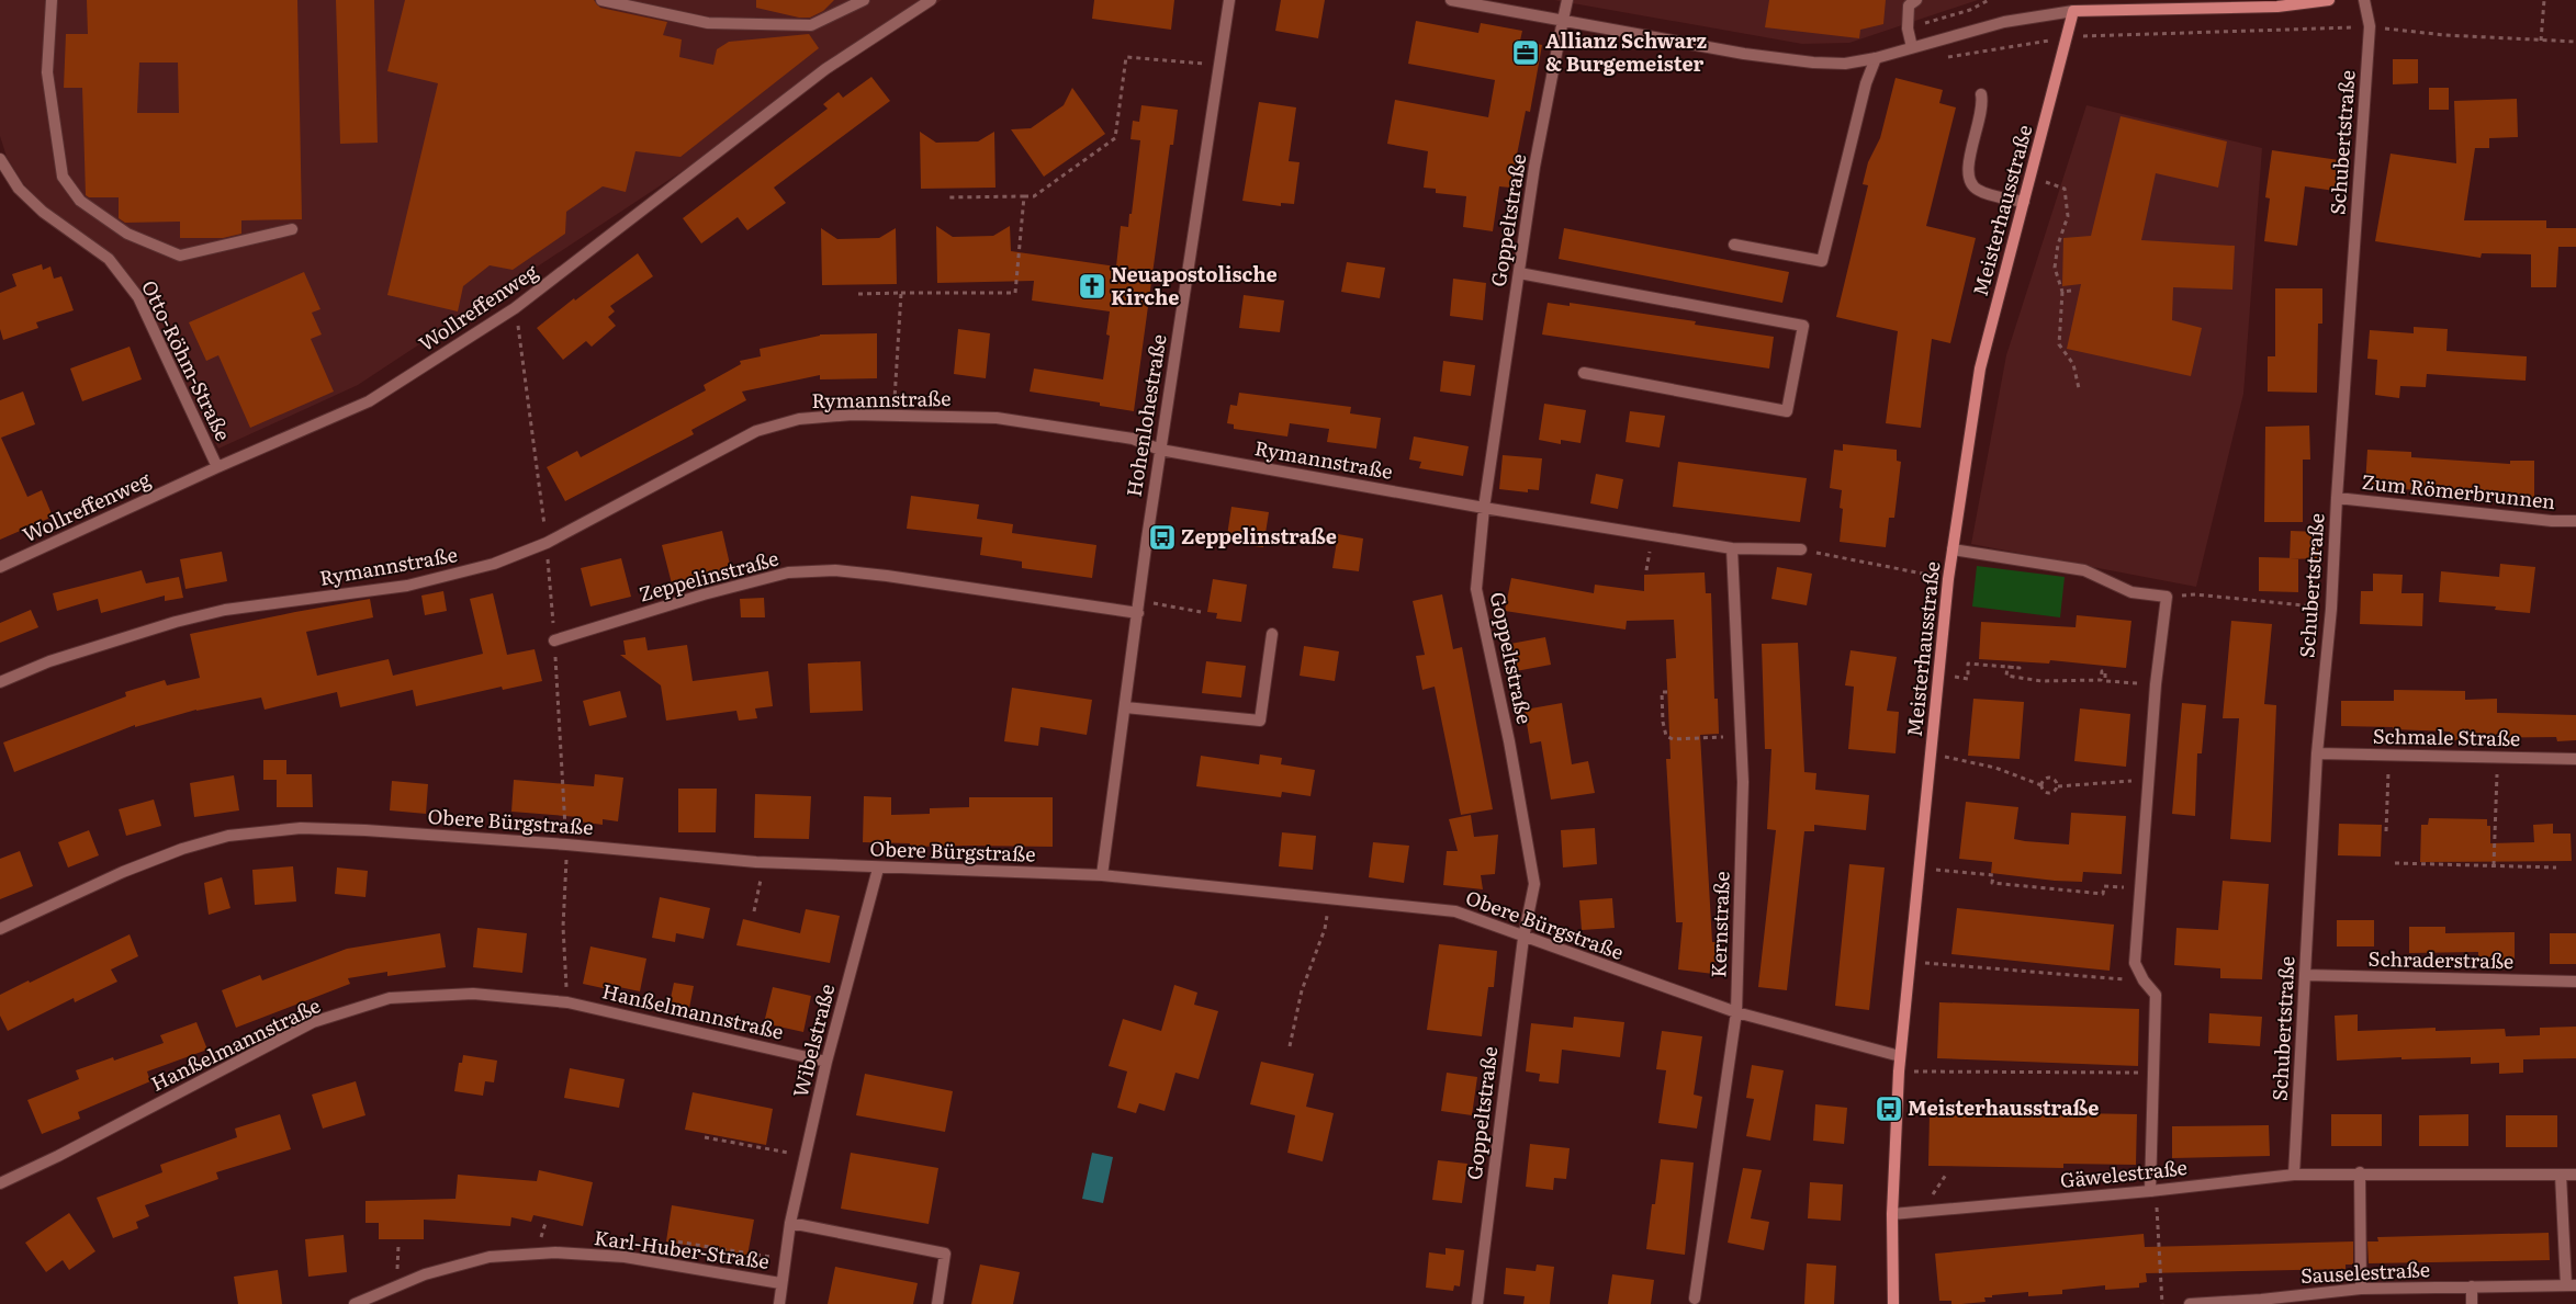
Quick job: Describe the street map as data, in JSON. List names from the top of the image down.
{
  "streets": {
    "street": [
      "Schubertstraße",
      "Meisterhausstraße",
      "Goppeltstraße",
      "Wollreffenweg",
      "Otto-Röhm-Straße",
      "Rymannstraße",
      "Hohenlohestraße",
      "Zum Römerbrunnen",
      "Zeppelinstraße",
      "Schmale Straße",
      "Obere Bürgstraße",
      "Kernstraße",
      "Schraderstraße",
      "Hanßelmannstraße",
      "Wibelstraße",
      "Gäwelestraße",
      "Karl-Huber-Straße",
      "Sauselestraße"
    ]
  },
  "crossings": [
    ["Schubertstraße", "Zum Römerbrunnen"],
    ["Schubertstraße", "Schmale Straße"],
    ["Schubertstraße", "Schraderstraße"],
    ["Schubertstraße", "Gäwelestraße"],
    ["Meisterhausstraße", "Obere Bürgstraße"],
    ["Meisterhausstraße", "Gäwelestraße"],
    ["Goppeltstraße", "Rymannstraße"],
    ["Goppeltstraße", "Obere Bürgstraße"],
    ["Wollreffenweg", "Otto-Röhm-Straße"],
    ["Rymannstraße", "Hohenlohestraße"],
    ["Rymannstraße", "Kernstraße"],
    ["Hohenlohestraße", "Zeppelinstraße"],
    ["Hohenlohestraße", "Obere Bürgstraße"],
    ["Obere Bürgstraße", "Kernstraße"],
    ["Obere Bürgstraße", "Wibelstraße"],
    ["Hanßelmannstraße", "Wibelstraße"],
    ["Wibelstraße", "Karl-Huber-Straße"]
  ],
  "places": {
    "office": ["Allianz Schwarz & Burgemeister"],
    "church": ["Neuapostolische Kirche"],
    "bus stop": ["Zeppelinstraße", "Meisterhausstraße"]
  }
}
